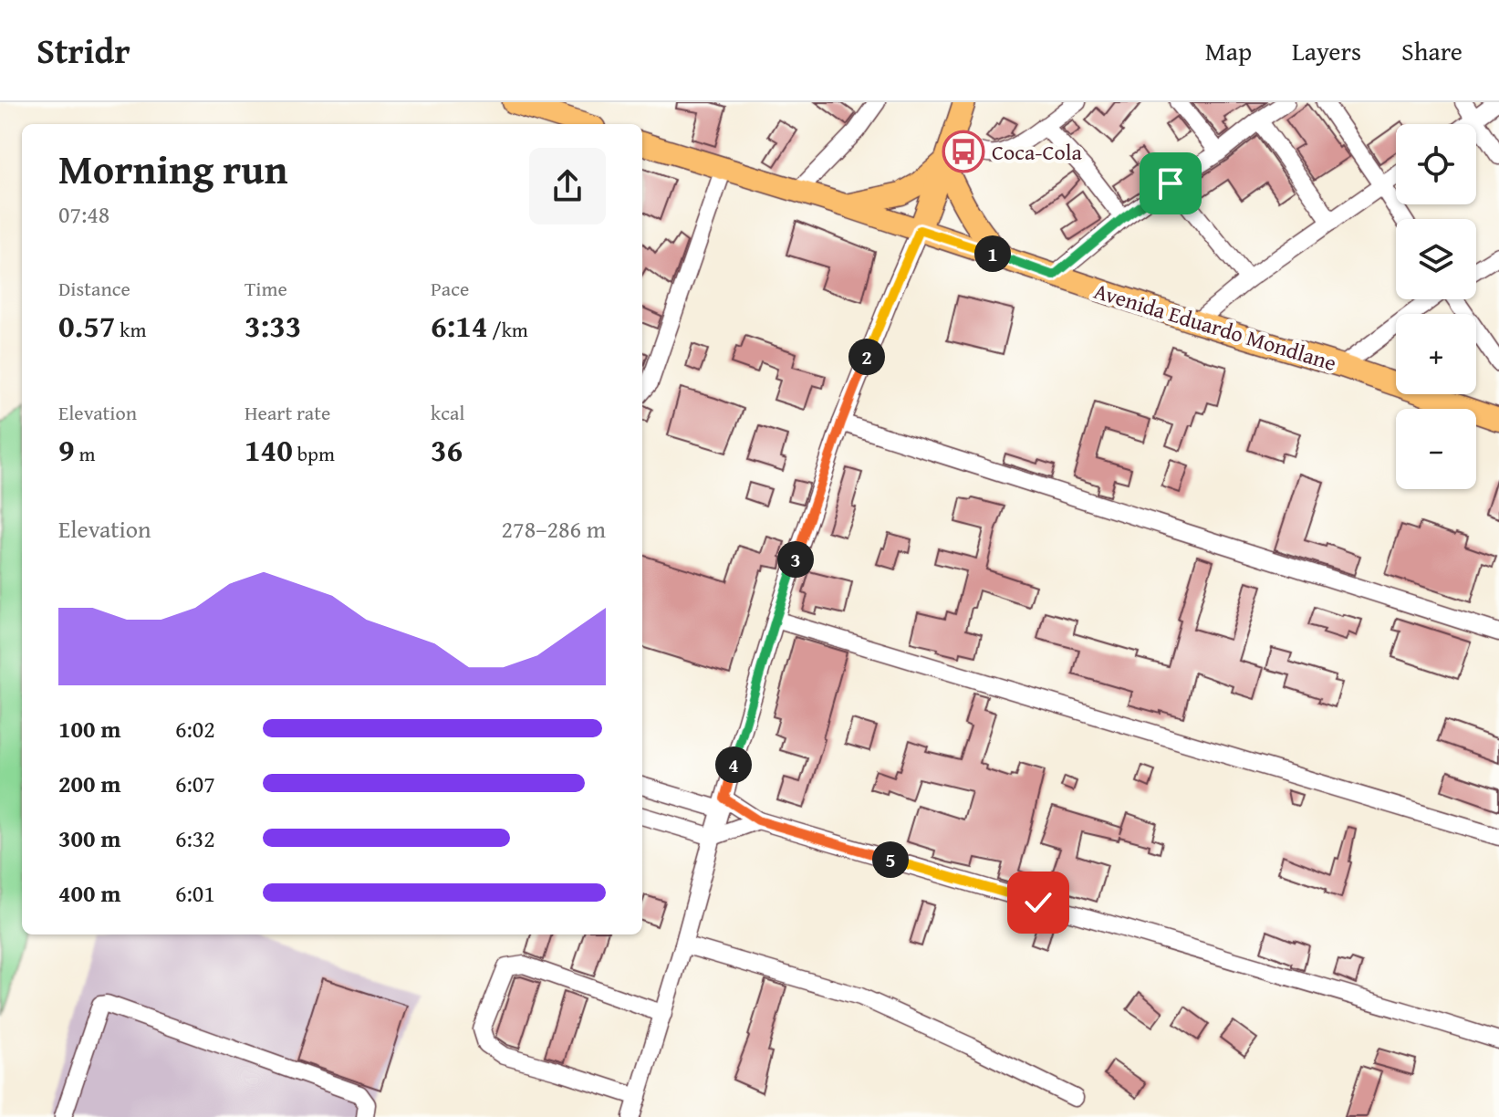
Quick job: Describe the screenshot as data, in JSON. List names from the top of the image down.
{
  "streets": {
    "main road": ["Avenida Eduardo Mondlane"]
  },
  "places": {
    "bus stop": ["Coca-Cola"]
  },
  "page": {
    "header": "Stridr",
    "nav": ["Map", "Layers", "Share"],
    "map_buttons": ["+", "−"],
    "heading": ["Morning run", "07:48"],
    "pins": [
      "1",
      "2",
      "3",
      "4",
      "5"
    ],
    "stats": [
      ["Distance", "0.57 km"],
      ["Time", "3:33"],
      ["Pace", "6:14 /km"],
      ["Elevation", "9 m"],
      ["Heart rate", "140 bpm"],
      ["kcal", "36"]
    ],
    "chart": ["Elevation", "278–286 m"],
    "list": [
      {
        "name": "100 m",
        "note": "6:02"
      },
      {
        "name": "200 m",
        "note": "6:07"
      },
      {
        "name": "300 m",
        "note": "6:32"
      },
      {
        "name": "400 m",
        "note": "6:01"
      }
    ]
  }
}
